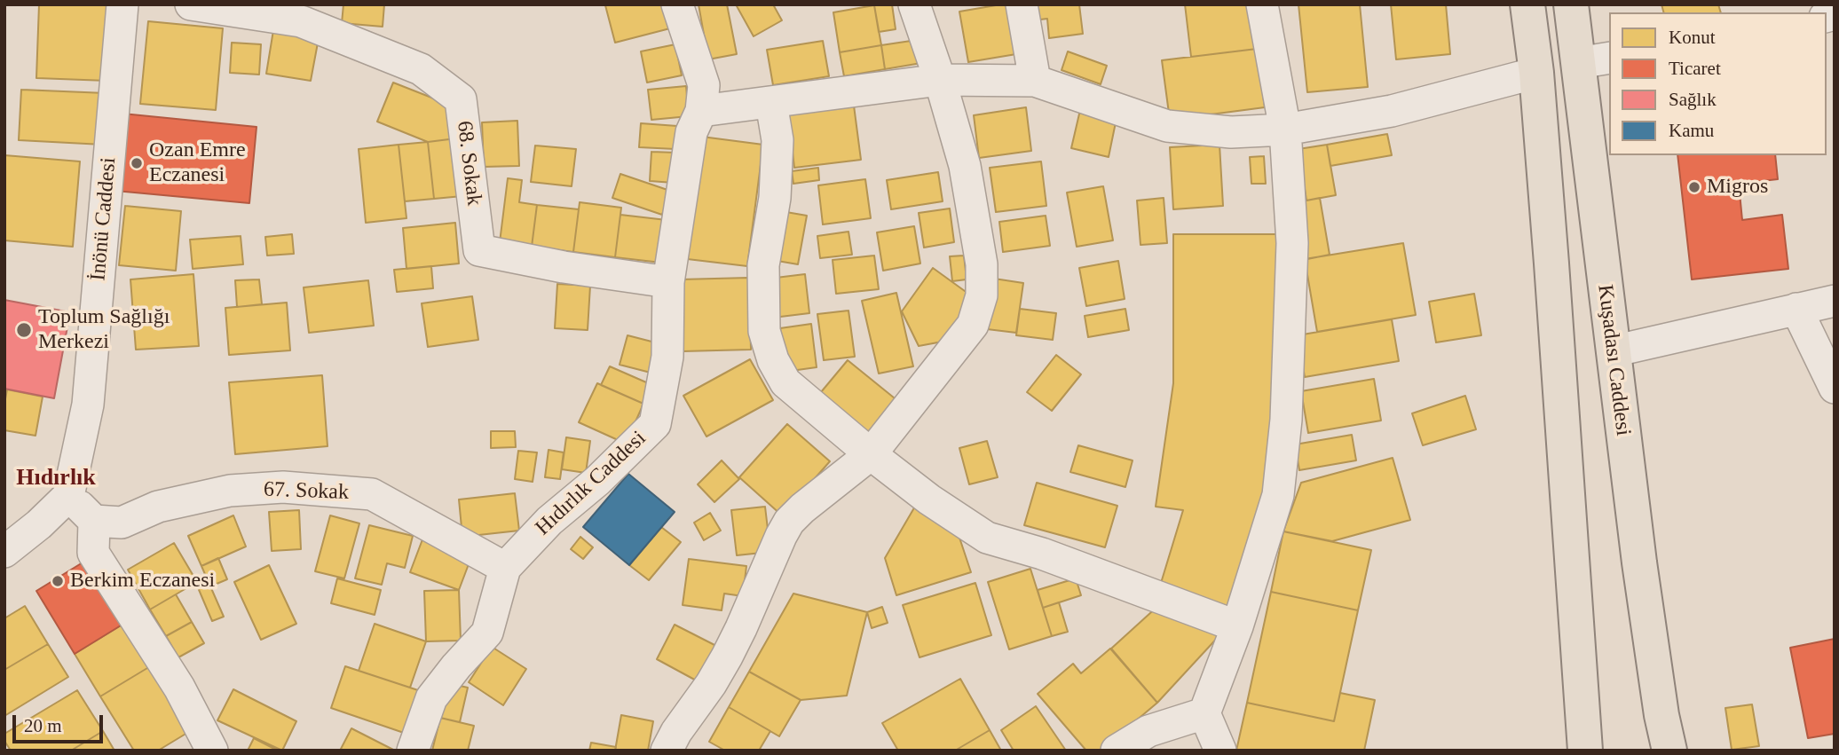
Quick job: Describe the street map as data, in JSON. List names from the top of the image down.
{
  "streets": {
    "main road": ["Kuşadası Caddesi"],
    "street": [
      "68. Sokak",
      "İnönü Caddesi",
      "Hıdırlık Caddesi",
      "67. Sokak"
    ]
  },
  "crossings": [
    ["68. Sokak", "Hıdırlık Caddesi"],
    ["Hıdırlık Caddesi", "67. Sokak"]
  ],
  "districts": ["Hıdırlık"],
  "places": [
    "Ozan Emre Eczanesi",
    "Migros",
    "Toplum Sağlığı Merkezi",
    "Berkim Eczanesi"
  ],
  "legend": [
    "Konut",
    "Ticaret",
    "Sağlık",
    "Kamu"
  ],
  "scale_bar": "20 m"
}
